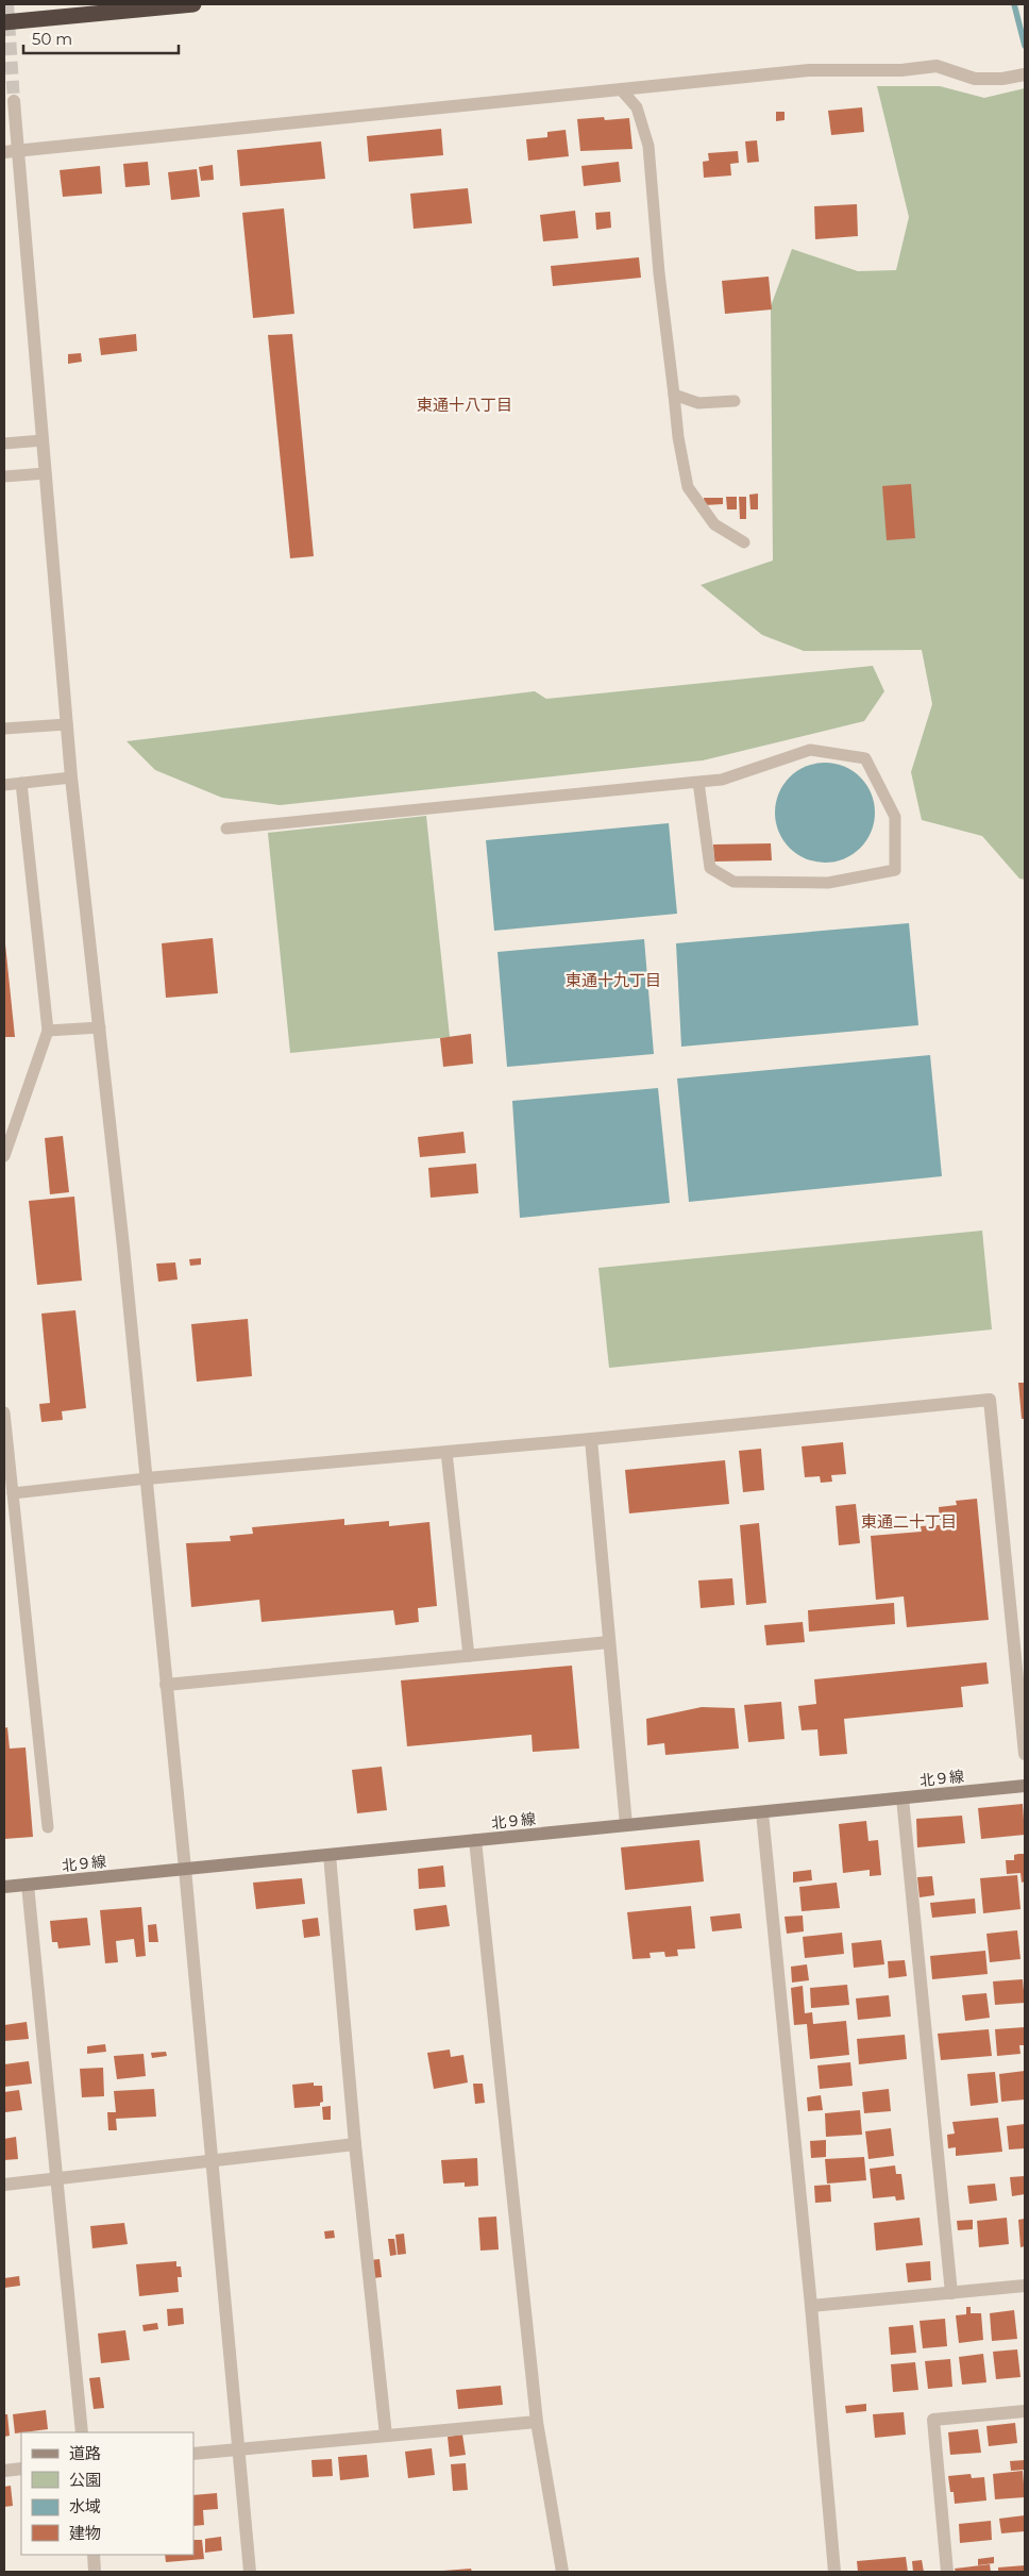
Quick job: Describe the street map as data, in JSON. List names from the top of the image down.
{
  "streets": {
    "street": ["北９線"]
  },
  "districts": ["東通十八丁目", "東通十九丁目", "東通二十丁目"],
  "legend": [
    "道路",
    "公園",
    "水域",
    "建物"
  ],
  "scale_bar": "50 m"
}
